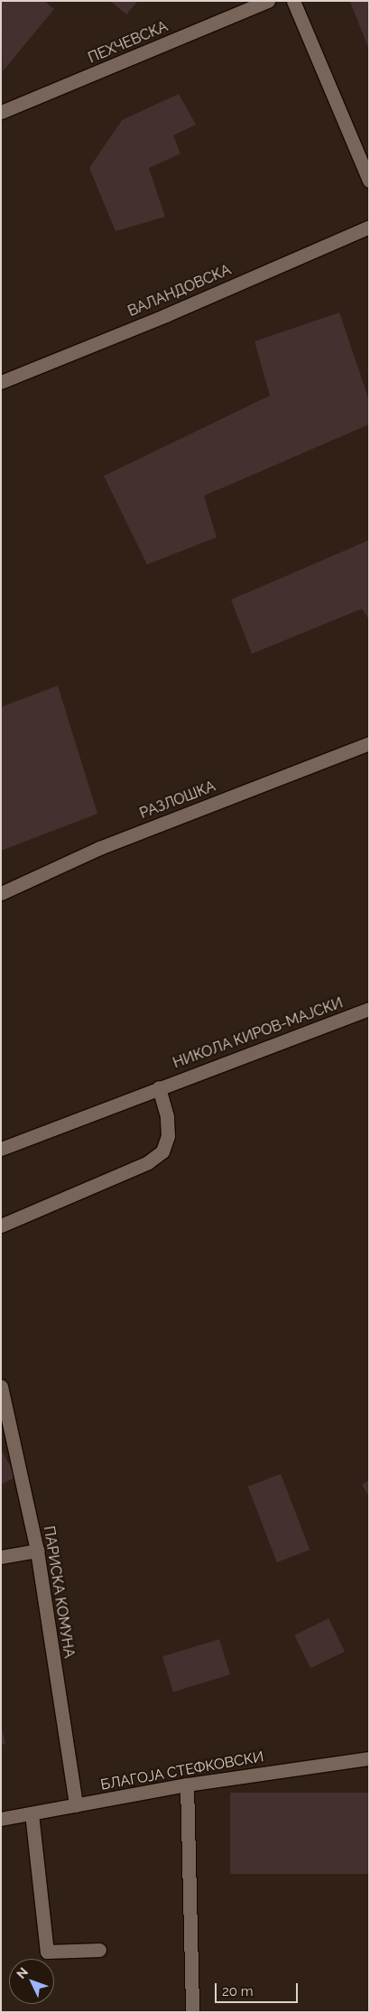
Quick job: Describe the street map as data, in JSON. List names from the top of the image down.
{
  "streets": {
    "street": [
      "ПЕХЧЕВСКА",
      "ВАЛАНДОВСКА",
      "РАЗЛОШКА",
      "НИКОЛА КИРОВ-МАЈСКИ",
      "ПАРИСКА КОМУНА",
      "БЛАГОЈА СТЕФКОВСКИ"
    ]
  },
  "crossings": [
    ["ПАРИСКА КОМУНА", "БЛАГОЈА СТЕФКОВСКИ"]
  ],
  "scale_bar": "20 m",
  "north": "top left"
}
